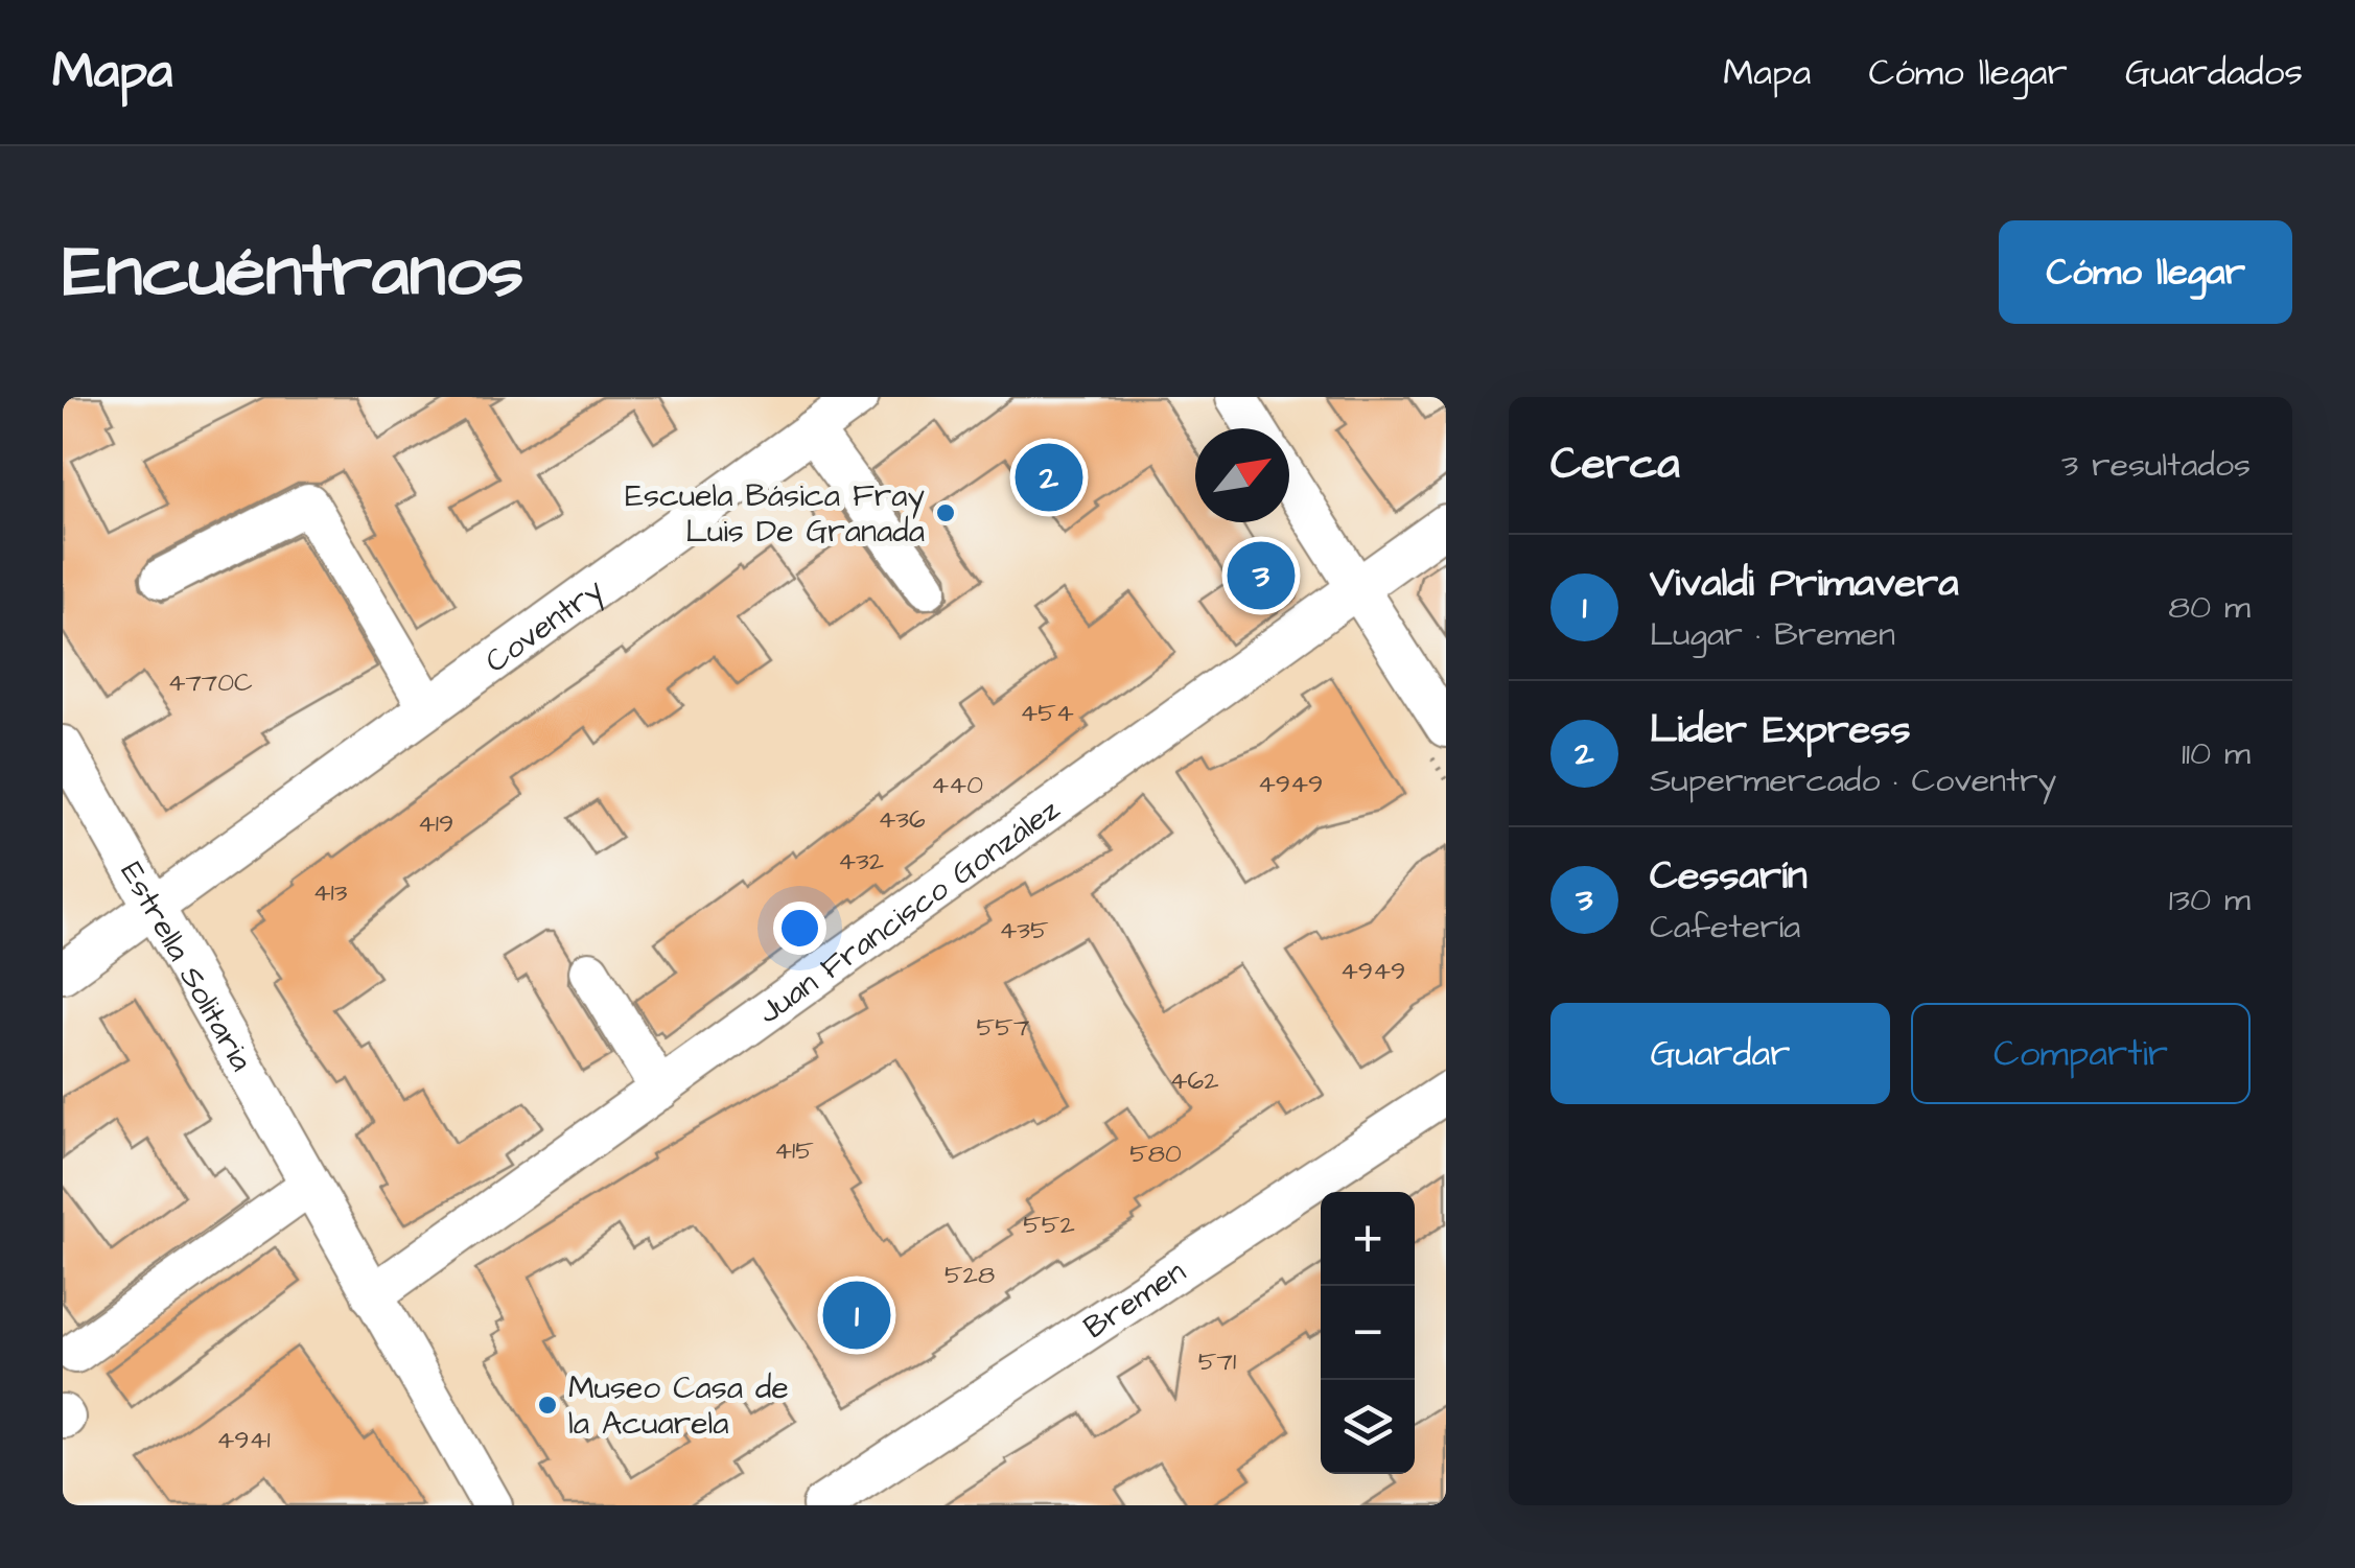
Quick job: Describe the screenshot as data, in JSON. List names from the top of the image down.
{
  "streets": {
    "street": [
      "Coventry",
      "Juan Francisco González",
      "Estrella Solitaria",
      "Bremen"
    ]
  },
  "crossings": [
    ["Coventry", "Estrella Solitaria"],
    ["Juan Francisco González", "Estrella Solitaria"]
  ],
  "places": ["Escuela Básica Fray Luis De Granada", "Museo Casa de la Acuarela"],
  "house_numbers": [
    "4770C",
    "454",
    "4949",
    "440",
    "436",
    "419",
    "432",
    "413",
    "435",
    "4949",
    "557",
    "462",
    "415",
    "580",
    "552",
    "528",
    "571",
    "4941"
  ],
  "north": "top right",
  "page": {
    "header": "Mapa",
    "nav": ["Mapa", "Cómo llegar", "Guardados"],
    "buttons": [
      "Cómo llegar",
      ["Guardar", "Compartir"]
    ],
    "title": "Encuéntranos",
    "heading": ["Cerca", "3 resultados"],
    "pins": ["2", "3", "1"],
    "list": [
      {
        "mark": "1",
        "name": "Vivaldi Primavera",
        "note": "Lugar · Bremen",
        "value": "80 m"
      },
      {
        "mark": "2",
        "name": "Lider Express",
        "note": "Supermercado · Coventry",
        "value": "110 m"
      },
      {
        "mark": "3",
        "name": "Cessarín",
        "note": "Cafetería",
        "value": "130 m"
      }
    ],
    "map_buttons": ["+", "−"]
  }
}
